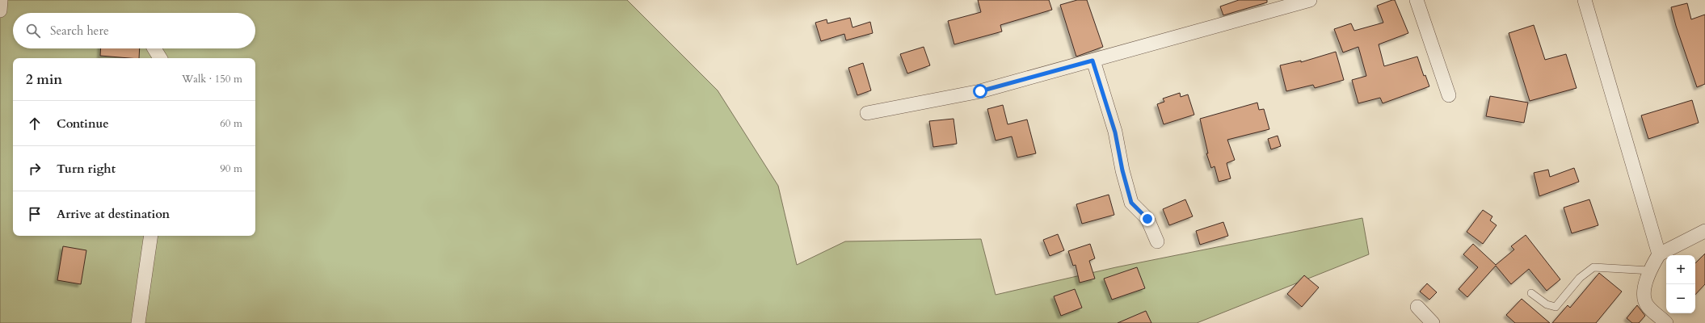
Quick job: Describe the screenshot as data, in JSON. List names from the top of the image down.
{
  "page": {
    "search": "Search here",
    "heading": ["2 min", "Walk · 150 m"],
    "list": [
      ["Continue", "60 m"],
      ["Turn right", "90 m"],
      "Arrive at destination"
    ],
    "map_buttons": ["+", "−"]
  }
}
